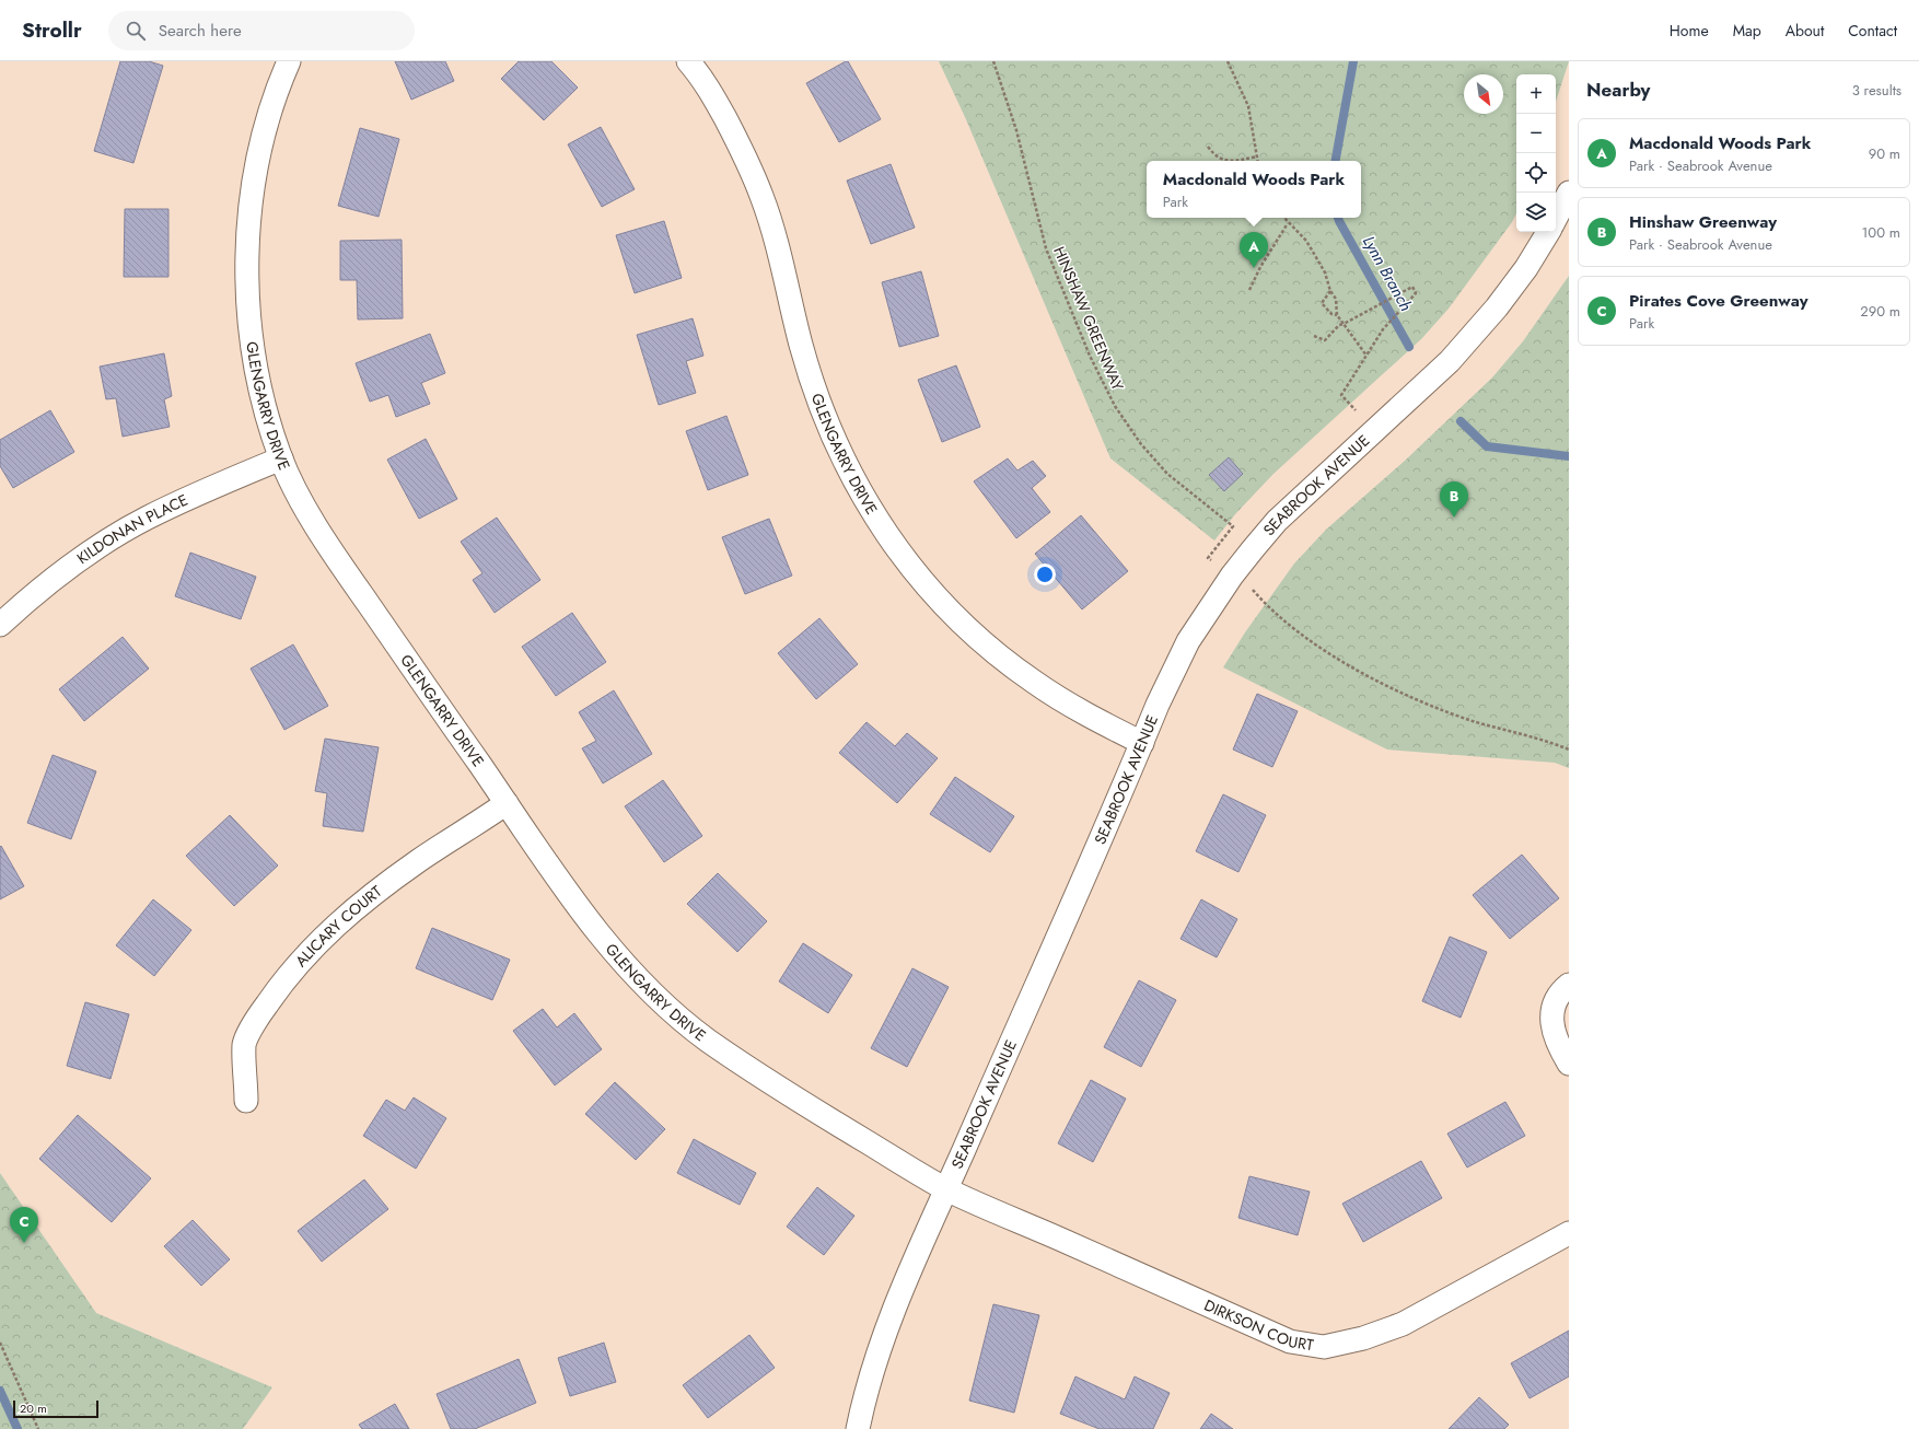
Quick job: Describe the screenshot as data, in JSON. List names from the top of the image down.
{
  "streets": {
    "street": [
      "GLENGARRY DRIVE",
      "SEABROOK AVENUE",
      "KILDONAN PLACE",
      "ALICARY COURT",
      "DIRKSON COURT"
    ],
    "path": ["HINSHAW GREENWAY"]
  },
  "crossings": [
    ["GLENGARRY DRIVE", "SEABROOK AVENUE"],
    ["GLENGARRY DRIVE", "KILDONAN PLACE"],
    ["GLENGARRY DRIVE", "ALICARY COURT"],
    ["GLENGARRY DRIVE", "DIRKSON COURT"],
    ["SEABROOK AVENUE", "DIRKSON COURT"]
  ],
  "water": ["Lynn Branch"],
  "scale_bar": "20 m",
  "north": "bottom right",
  "page": {
    "header": "Strollr",
    "search": "Search here",
    "nav": [
      "Home",
      "Map",
      "About",
      "Contact"
    ],
    "heading": ["Nearby", "3 results"],
    "map_buttons": ["+", "−"],
    "list": [
      {
        "mark": "A",
        "name": "Macdonald Woods Park",
        "note": "Park · Seabrook Avenue",
        "value": "90 m"
      },
      {
        "mark": "B",
        "name": "Hinshaw Greenway",
        "note": "Park · Seabrook Avenue",
        "value": "100 m"
      },
      {
        "mark": "C",
        "name": "Pirates Cove Greenway",
        "note": "Park",
        "value": "290 m"
      }
    ],
    "popup": ["Macdonald Woods Park", "Park"],
    "pins": ["A", "B", "C"],
    "scale": "20 m"
  }
}
